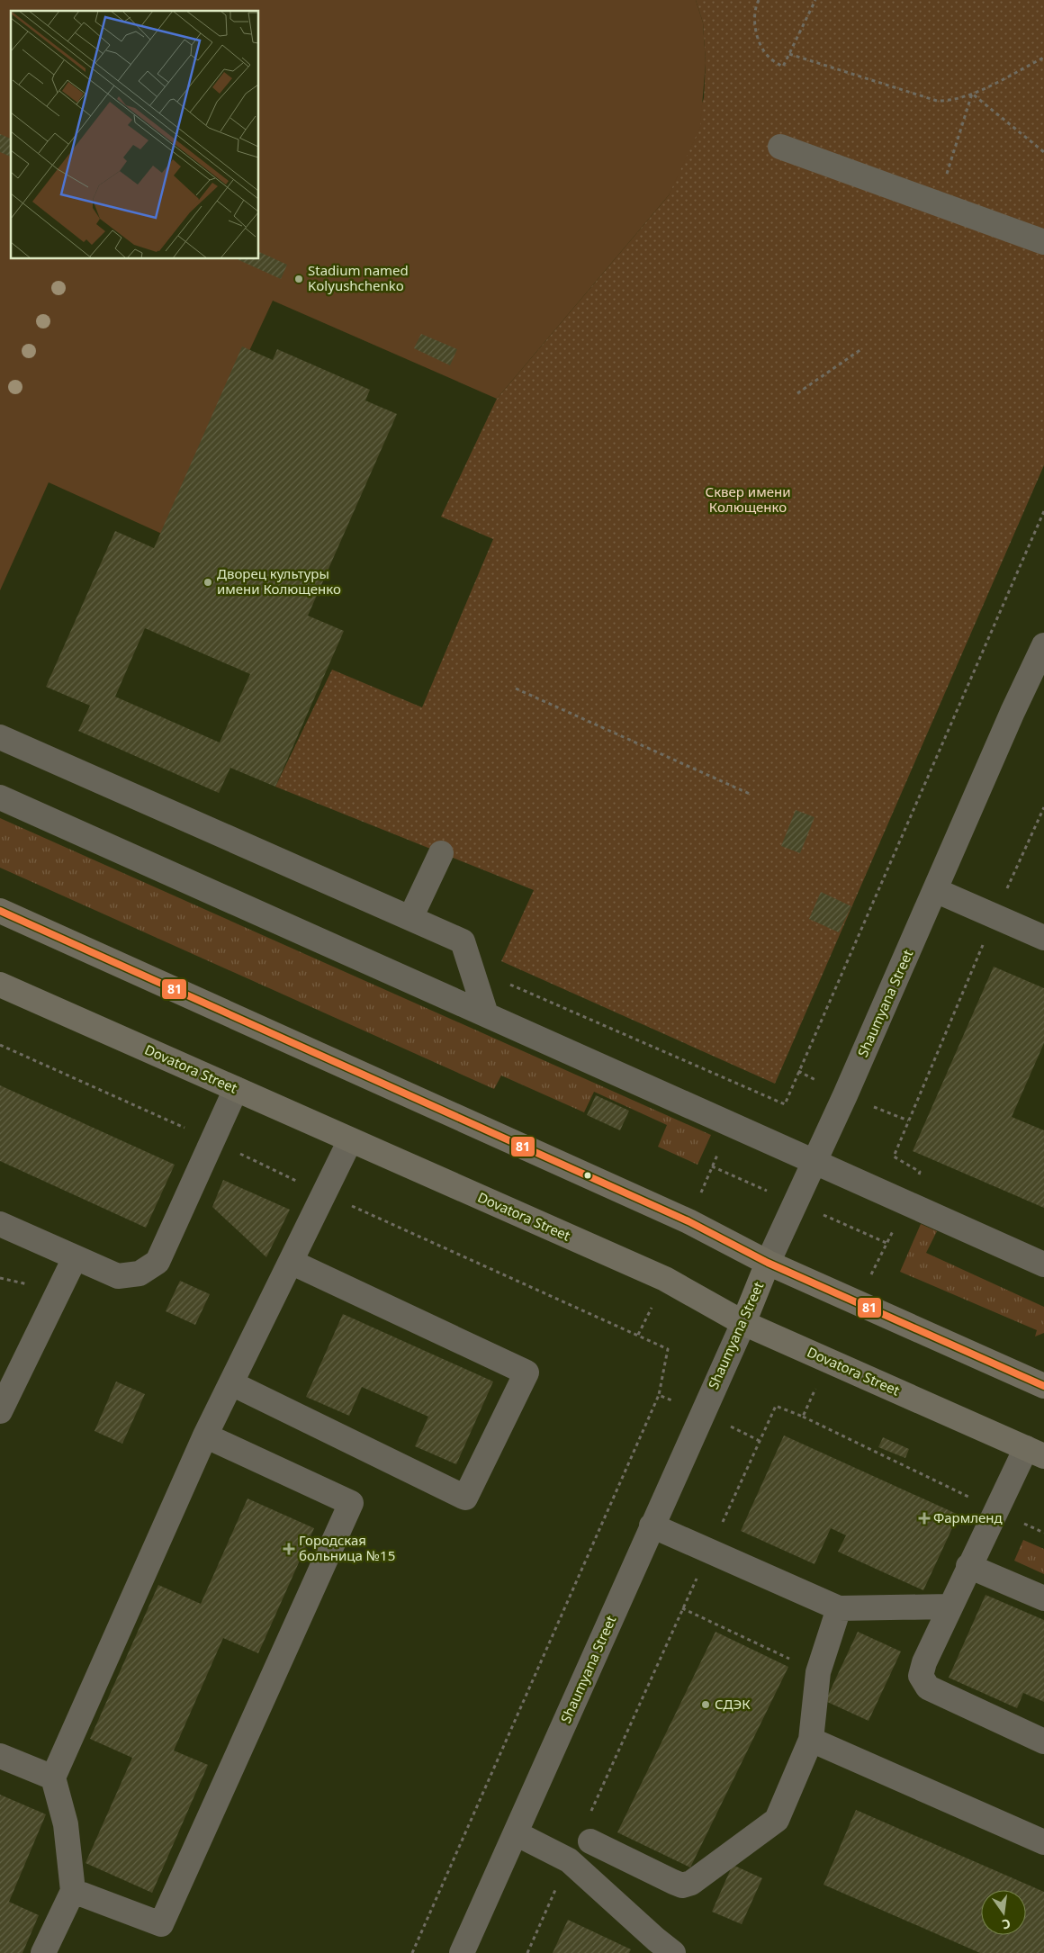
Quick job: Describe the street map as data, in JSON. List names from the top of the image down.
{
  "streets": {
    "main road": ["Shaumyana Street", "Dovatora Street"]
  },
  "crossings": [
    ["Shaumyana Street", "Dovatora Street"]
  ],
  "parks": ["Сквер имени Колющенко"],
  "places": {
    "other": ["Stadium named Kolyushchenko", "Дворец культуры имени Колющенко", "СДЭК"],
    "health": ["Фармленд", "Городская больница №15"]
  },
  "lines": ["transit line 81"],
  "north": "bottom"
}
